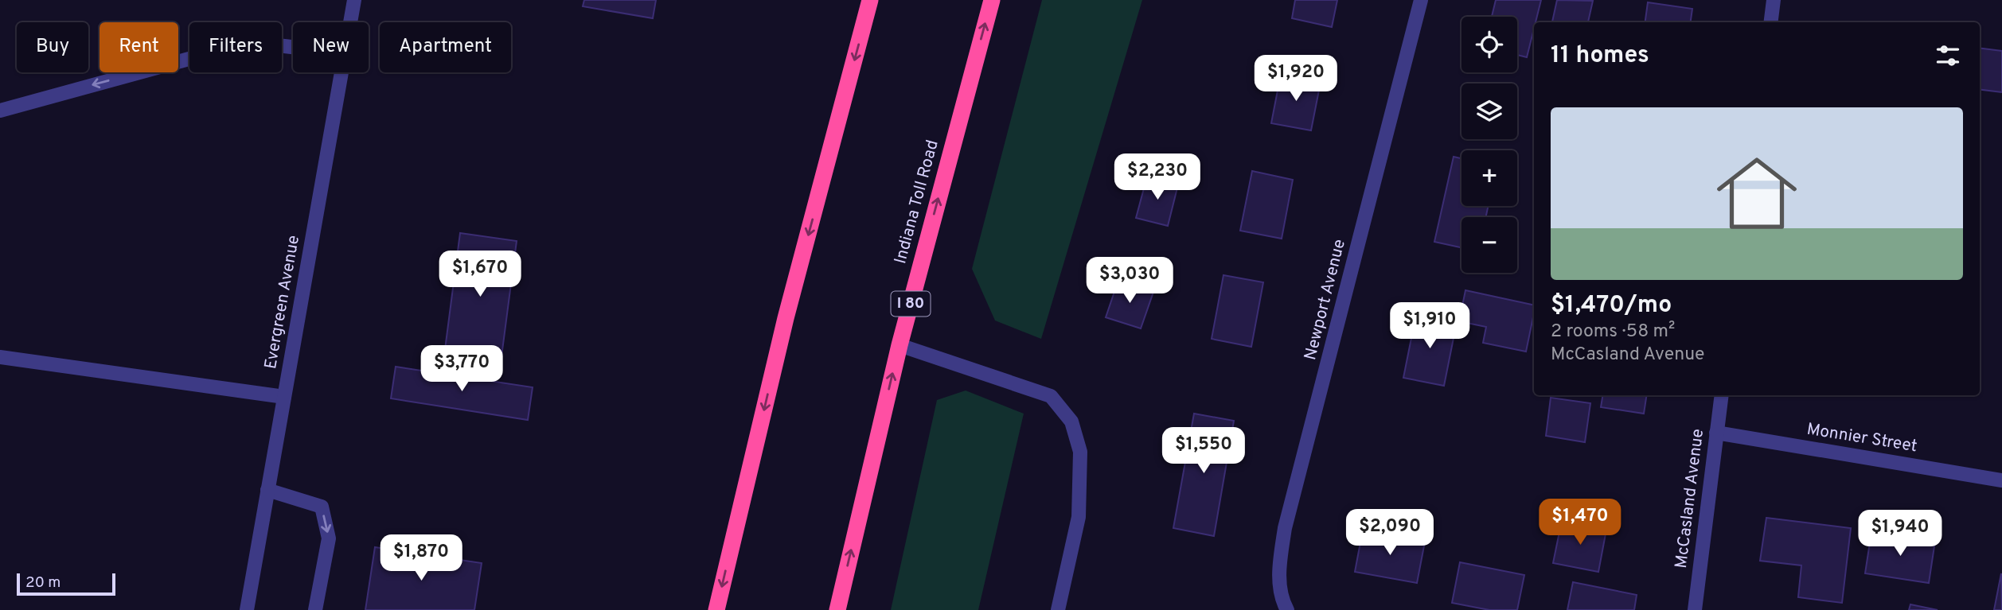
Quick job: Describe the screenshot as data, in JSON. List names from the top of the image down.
{
  "streets": {
    "highway": ["Indiana Toll Road", "I 80"],
    "street": [
      "Newport Avenue",
      "Evergreen Avenue",
      "Monnier Street",
      "McCasland Avenue"
    ]
  },
  "crossings": [
    ["Monnier Street", "McCasland Avenue"]
  ],
  "scale_bar": "20 m",
  "page": {
    "map_buttons": ["+", "−"],
    "chip": [
      "Buy",
      "Rent",
      "Filters",
      "New",
      "Apartment"
    ],
    "heading": "11 homes",
    "price": [
      "$1,920",
      "$2,230",
      "$1,670",
      "$3,030",
      "$1,910",
      "$3,770",
      "$1,550",
      "$1,470",
      "$2,090",
      "$1,940",
      "$1,870"
    ],
    "list": [
      {
        "name": "$1,470/mo",
        "note": "2 rooms · 58 m² · McCasland Avenue"
      }
    ],
    "scale": "20 m"
  }
}
